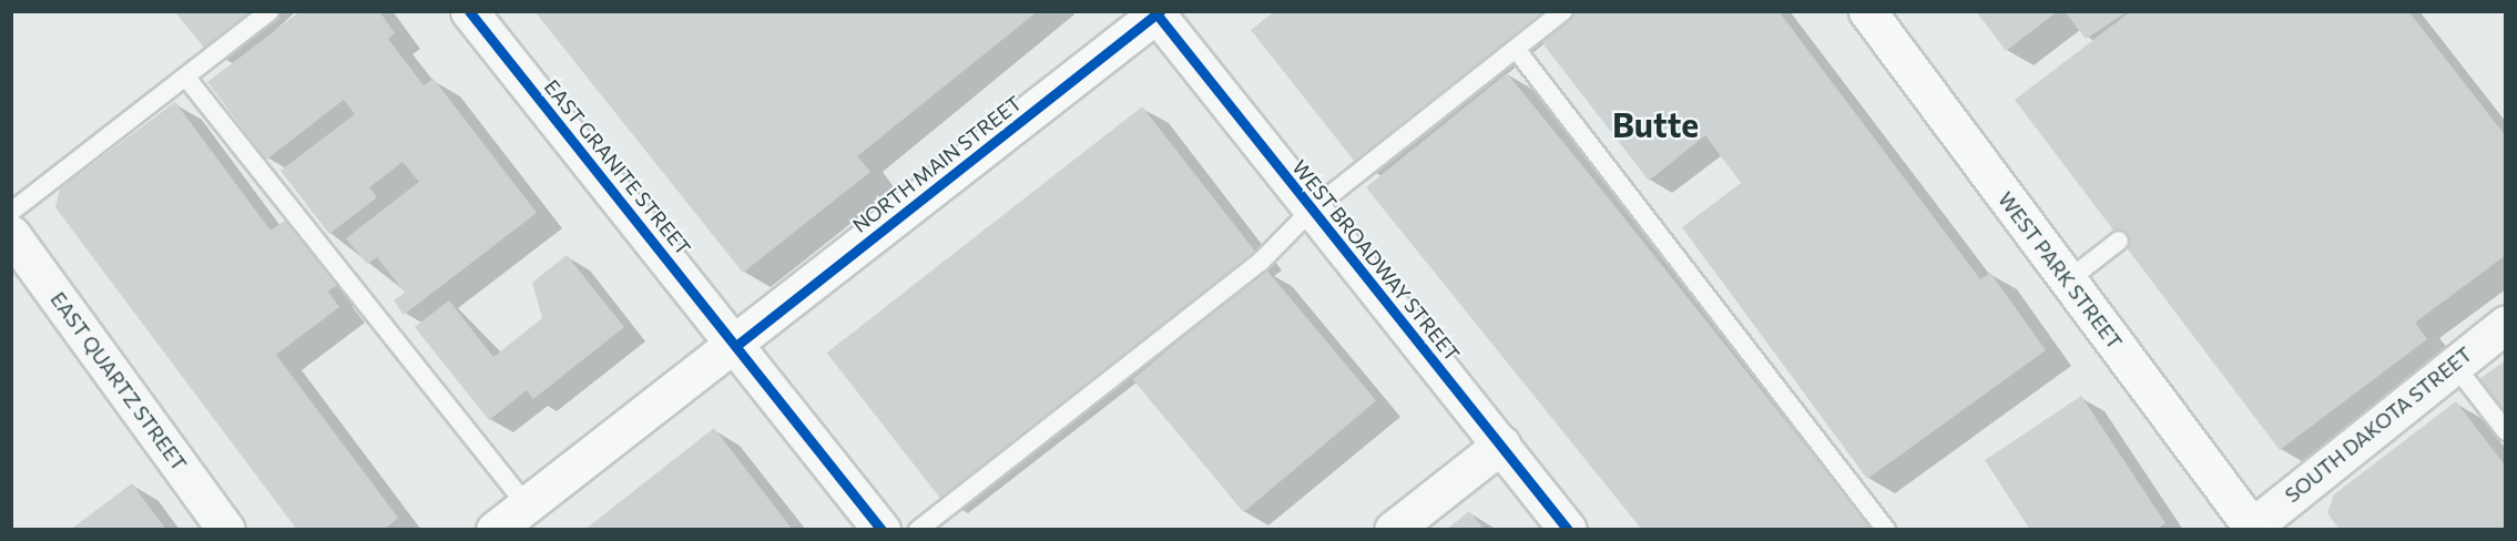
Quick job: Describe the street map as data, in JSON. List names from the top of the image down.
{
  "streets": {
    "main road": ["NORTH MAIN STREET", "WEST PARK STREET"],
    "street": [
      "EAST GRANITE STREET",
      "WEST BROADWAY STREET",
      "EAST QUARTZ STREET",
      "SOUTH DAKOTA STREET"
    ]
  },
  "crossings": [
    ["NORTH MAIN STREET", "EAST GRANITE STREET"],
    ["NORTH MAIN STREET", "WEST BROADWAY STREET"],
    ["WEST PARK STREET", "SOUTH DAKOTA STREET"]
  ],
  "districts": ["Butte"]
}
